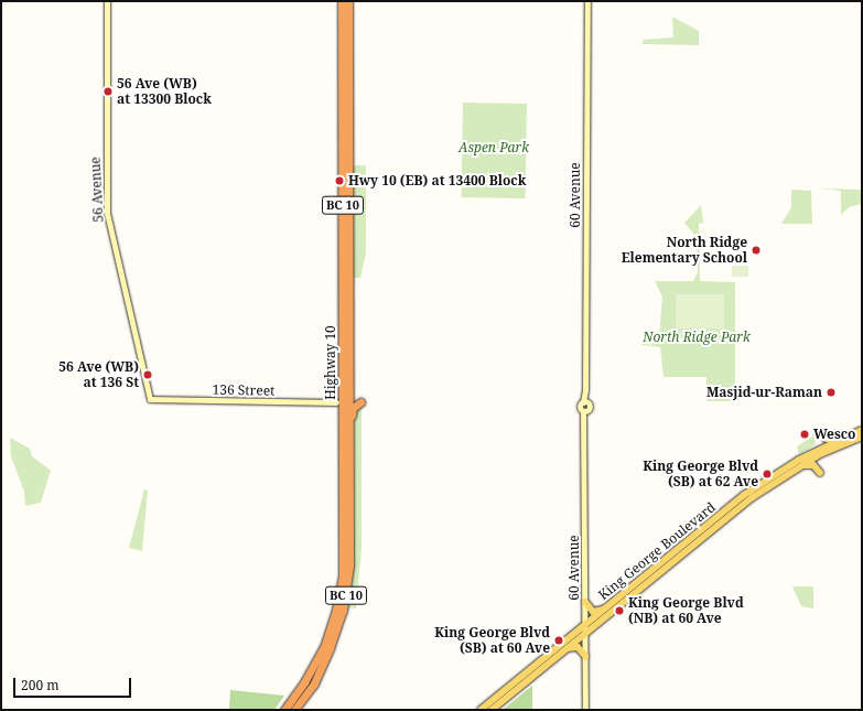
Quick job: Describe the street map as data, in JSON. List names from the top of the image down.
{
  "streets": {
    "highway": ["BC 10", "Highway 10"],
    "main road": ["King George Boulevard"],
    "street": ["56 Avenue", "60 Avenue", "136 Street"]
  },
  "crossings": [
    ["56 Avenue", "136 Street"],
    ["60 Avenue", "King George Boulevard"]
  ],
  "parks": ["Aspen Park", "North Ridge Park"],
  "places": [
    "56 Ave (WB) at 13300 Block",
    "Hwy 10 (EB) at 13400 Block",
    "North Ridge Elementary School",
    "56 Ave (WB) at 136 St",
    "Masjid-ur-Raman",
    "Wesco",
    "King George Blvd (SB) at 62 Ave",
    "King George Blvd (NB) at 60 Ave",
    "King George Blvd (SB) at 60 Ave"
  ],
  "scale_bar": "200 m"
}
